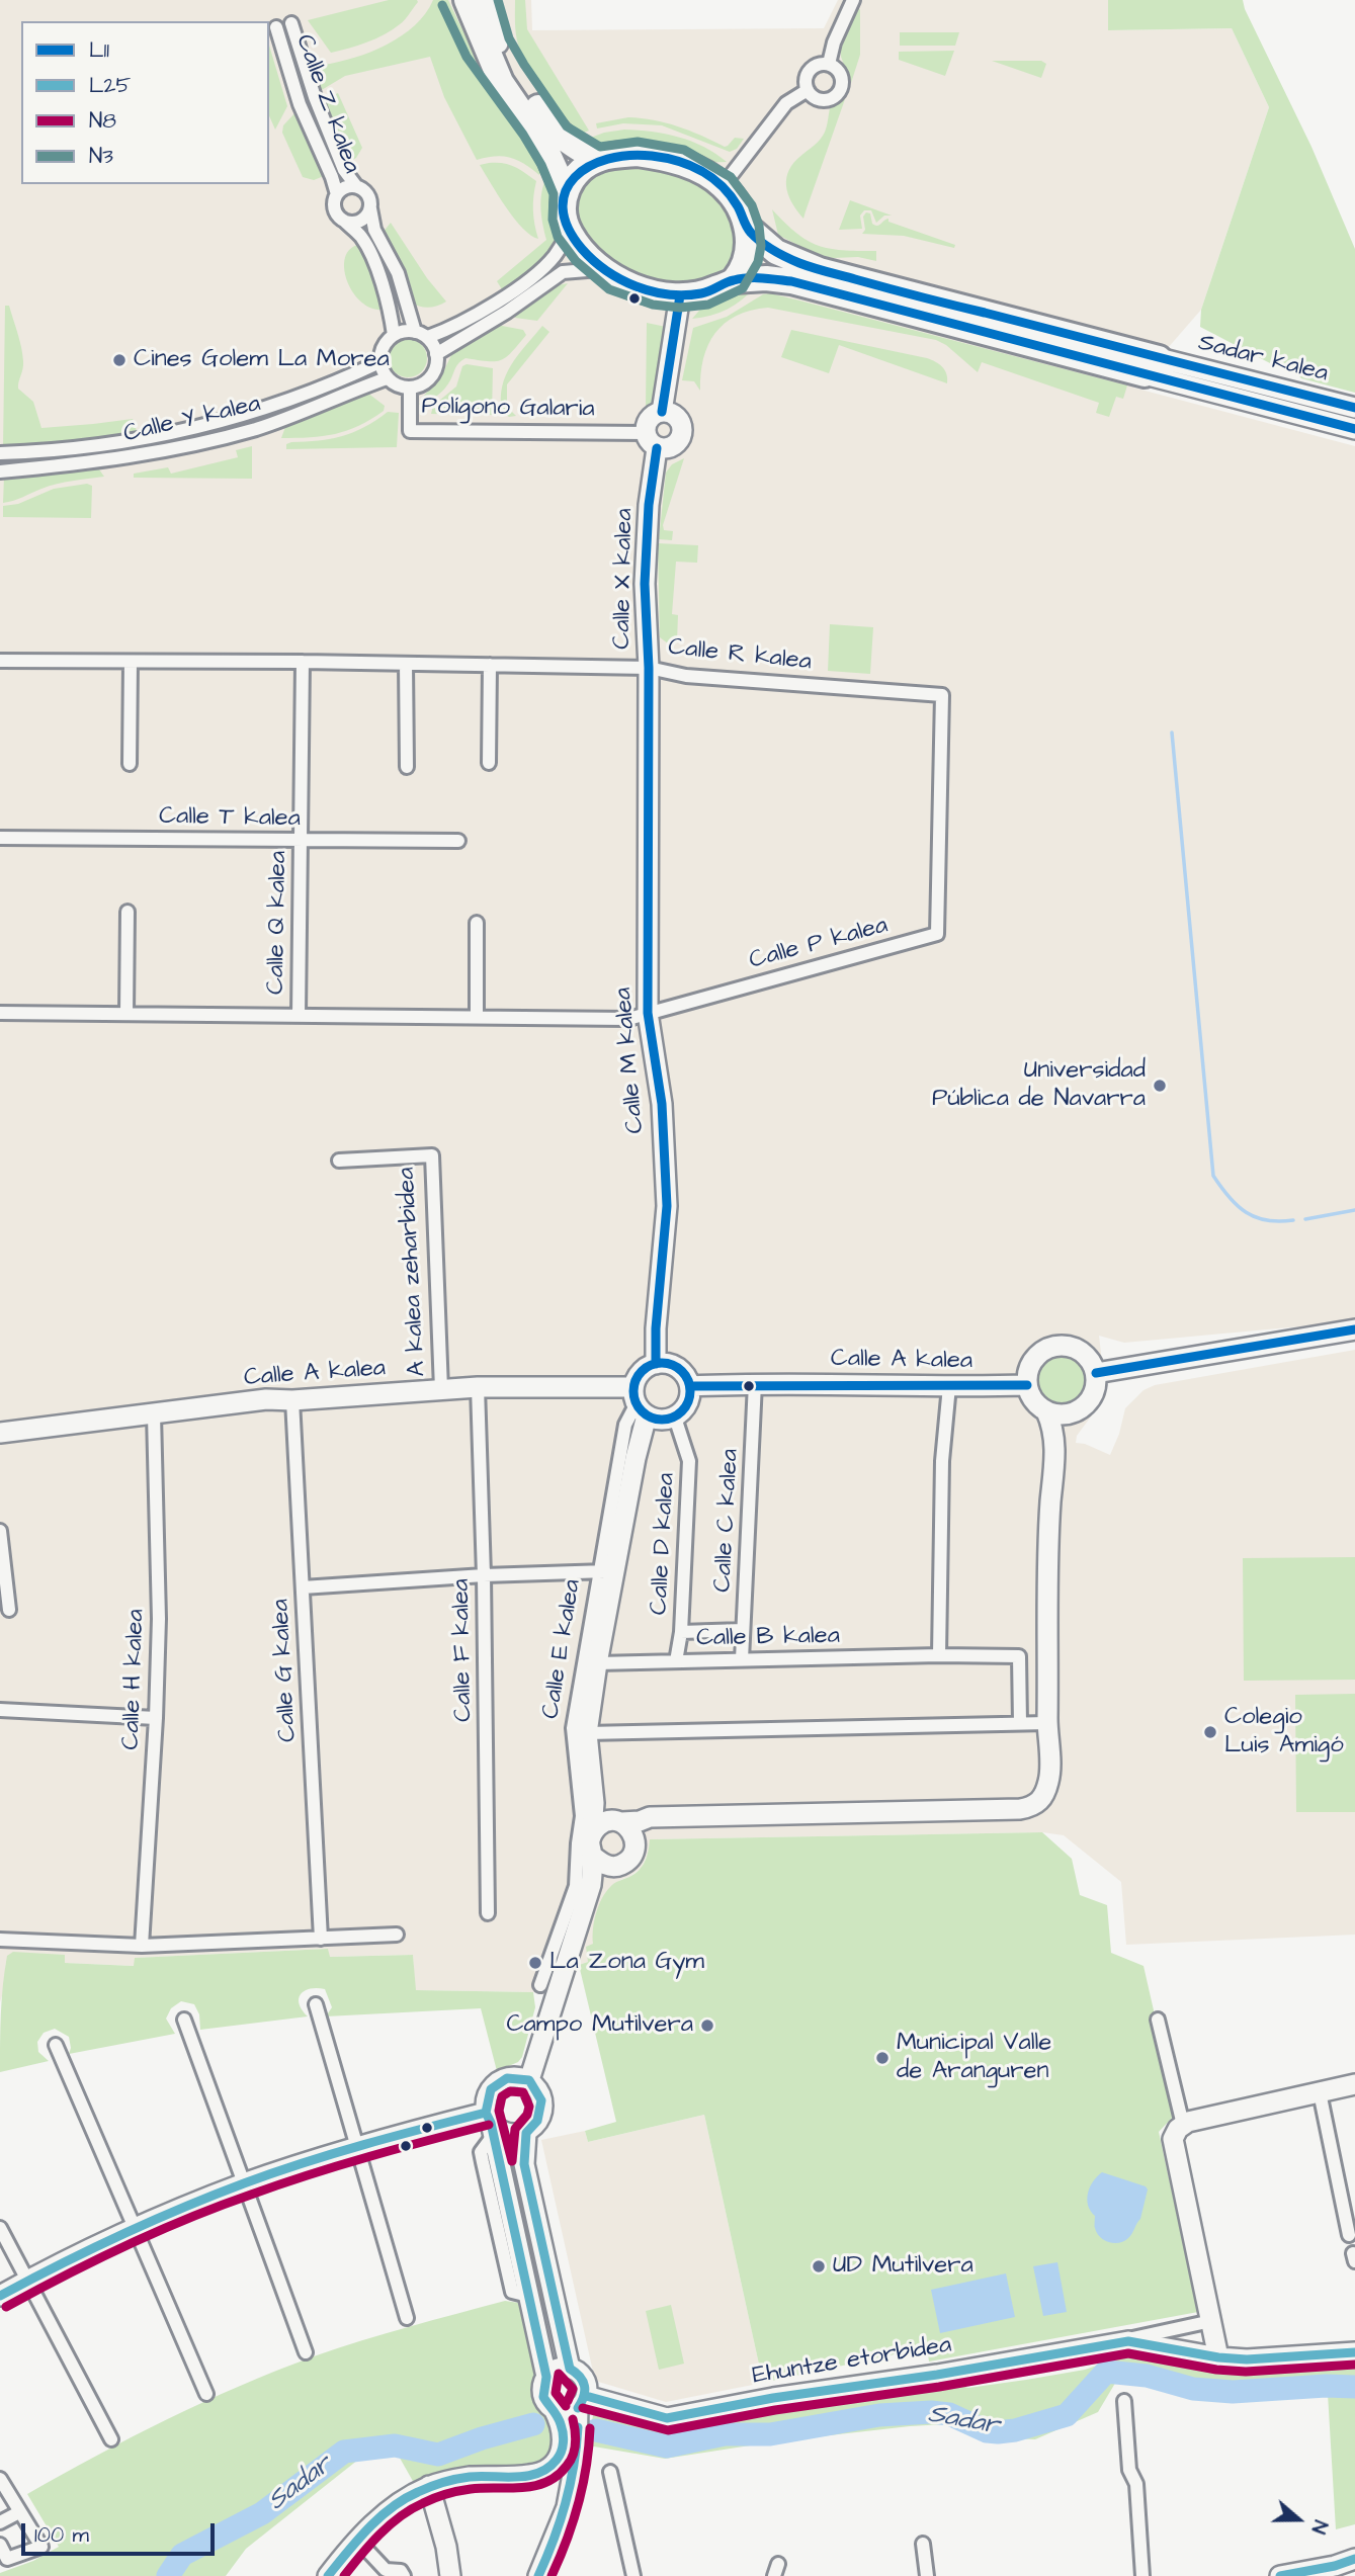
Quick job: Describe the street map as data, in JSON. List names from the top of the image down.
{
  "streets": {
    "street": [
      "Calle Z kalea",
      "Sadar kalea",
      "Polígono Galaria",
      "Calle Y kalea",
      "Calle X kalea",
      "Calle R kalea",
      "Calle T kalea",
      "Calle Q kalea",
      "Calle P kalea",
      "Calle M kalea",
      "A kalea zeharbidea",
      "Calle A kalea",
      "Calle C kalea",
      "Calle D kalea",
      "Calle B kalea",
      "Calle E kalea",
      "Calle F kalea",
      "Calle G kalea",
      "Calle H kalea",
      "Ehuntze etorbidea"
    ]
  },
  "crossings": [
    ["Polígono Galaria", "Calle Y kalea"],
    ["Polígono Galaria", "Calle X kalea"],
    ["Calle X kalea", "Calle R kalea"],
    ["Calle X kalea", "Calle M kalea"],
    ["Calle R kalea", "Calle Q kalea"],
    ["Calle R kalea", "Calle P kalea"],
    ["Calle R kalea", "Calle M kalea"],
    ["Calle T kalea", "Calle Q kalea"],
    ["Calle Q kalea", "Calle P kalea"],
    ["Calle P kalea", "Calle M kalea"],
    ["Calle M kalea", "Calle A kalea"],
    ["Calle M kalea", "Calle D kalea"],
    ["A kalea zeharbidea", "Calle A kalea"],
    ["Calle A kalea", "Calle C kalea"],
    ["Calle A kalea", "Calle D kalea"],
    ["Calle A kalea", "Calle F kalea"],
    ["Calle A kalea", "Calle G kalea"],
    ["Calle A kalea", "Calle H kalea"],
    ["Calle C kalea", "Calle D kalea"],
    ["Calle C kalea", "Calle B kalea"],
    ["Calle D kalea", "Calle B kalea"],
    ["Calle B kalea", "Calle E kalea"]
  ],
  "water": ["Sadar"],
  "places": [
    "Cines Golem La Morea",
    "Universidad Pública de Navarra",
    "Colegio Luis Amigó",
    "La Zona Gym",
    "Campo Mutilvera",
    "Municipal Valle de Aranguren",
    "UD Mutilvera"
  ],
  "lines": [
    "transit line N3",
    "transit line L11",
    "transit line L25",
    "transit line N8"
  ],
  "legend": [
    "L11",
    "L25",
    "N8",
    "N3"
  ],
  "scale_bar": "100 m",
  "north": "right"
}
